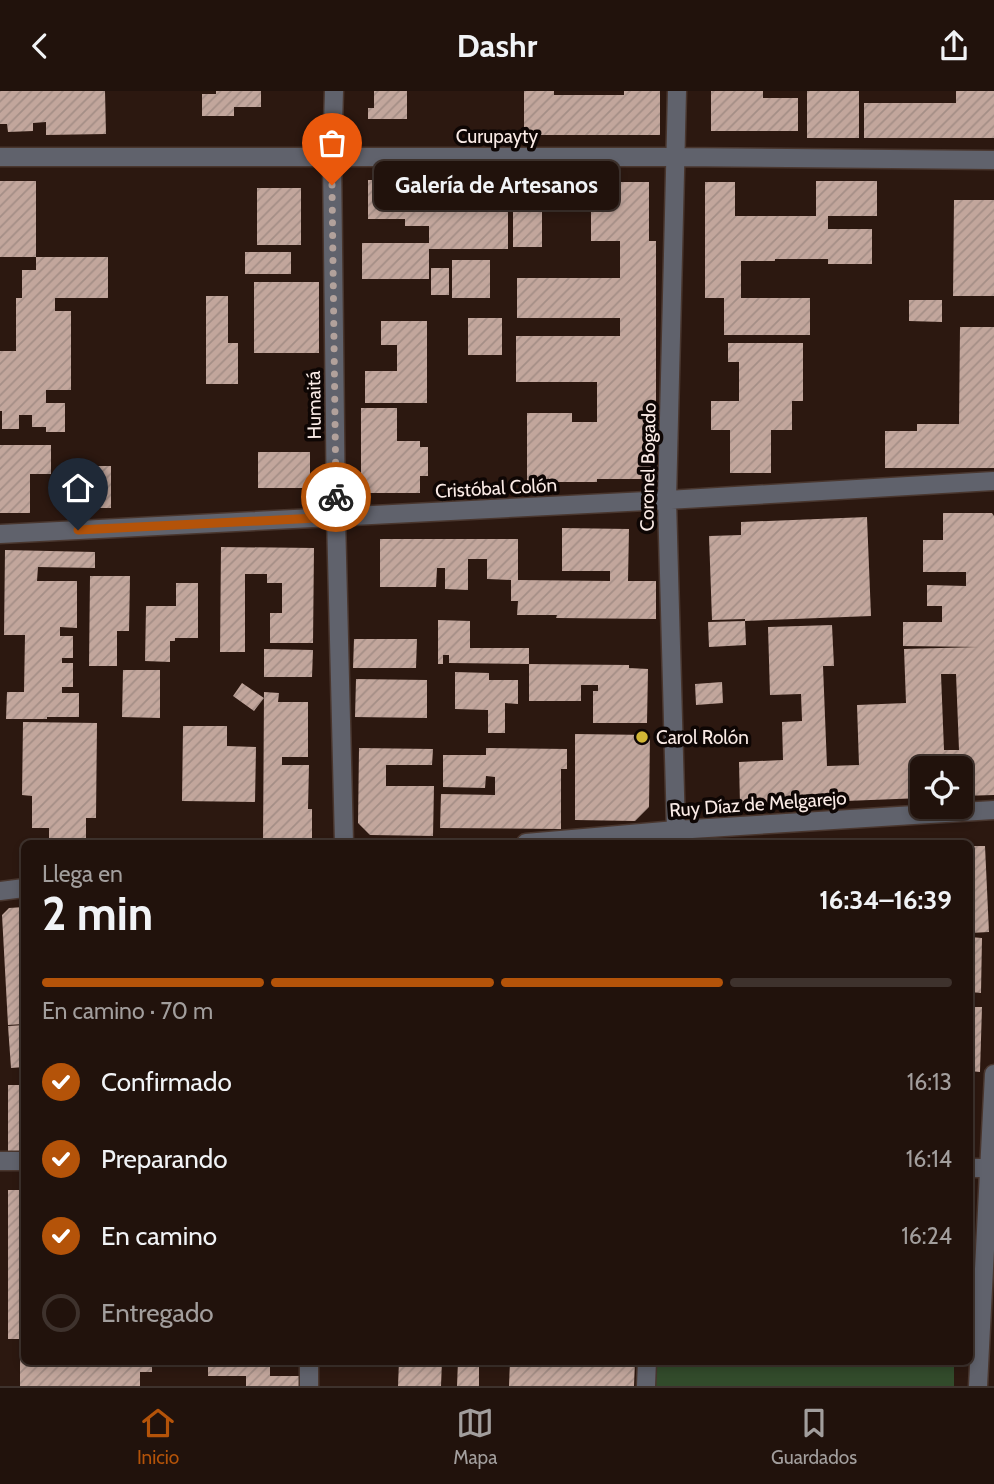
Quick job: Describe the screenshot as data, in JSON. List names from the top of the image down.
{
  "streets": {
    "street": [
      "Curupayty",
      "Humaitá",
      "Coronel Bogado",
      "Cristóbal Colón",
      "Ruy Díaz de Melgarejo"
    ]
  },
  "crossings": [
    ["Curupayty", "Humaitá"],
    ["Curupayty", "Coronel Bogado"],
    ["Humaitá", "Cristóbal Colón"],
    ["Coronel Bogado", "Cristóbal Colón"],
    ["Coronel Bogado", "Ruy Díaz de Melgarejo"]
  ],
  "places": ["Galería de Artesanos", "Carol Rolón"],
  "page": {
    "header": "Dashr",
    "bubble": "Galería de Artesanos",
    "heading": ["2 min", "Llega en", "16:34–16:39"],
    "bar": "En camino · 70 m",
    "list": [
      ["Confirmado", "16:13"],
      ["Preparando", "16:14"],
      ["En camino", "16:24"],
      "Entregado"
    ],
    "tabs": ["Inicio", "Mapa", "Guardados"]
  }
}
